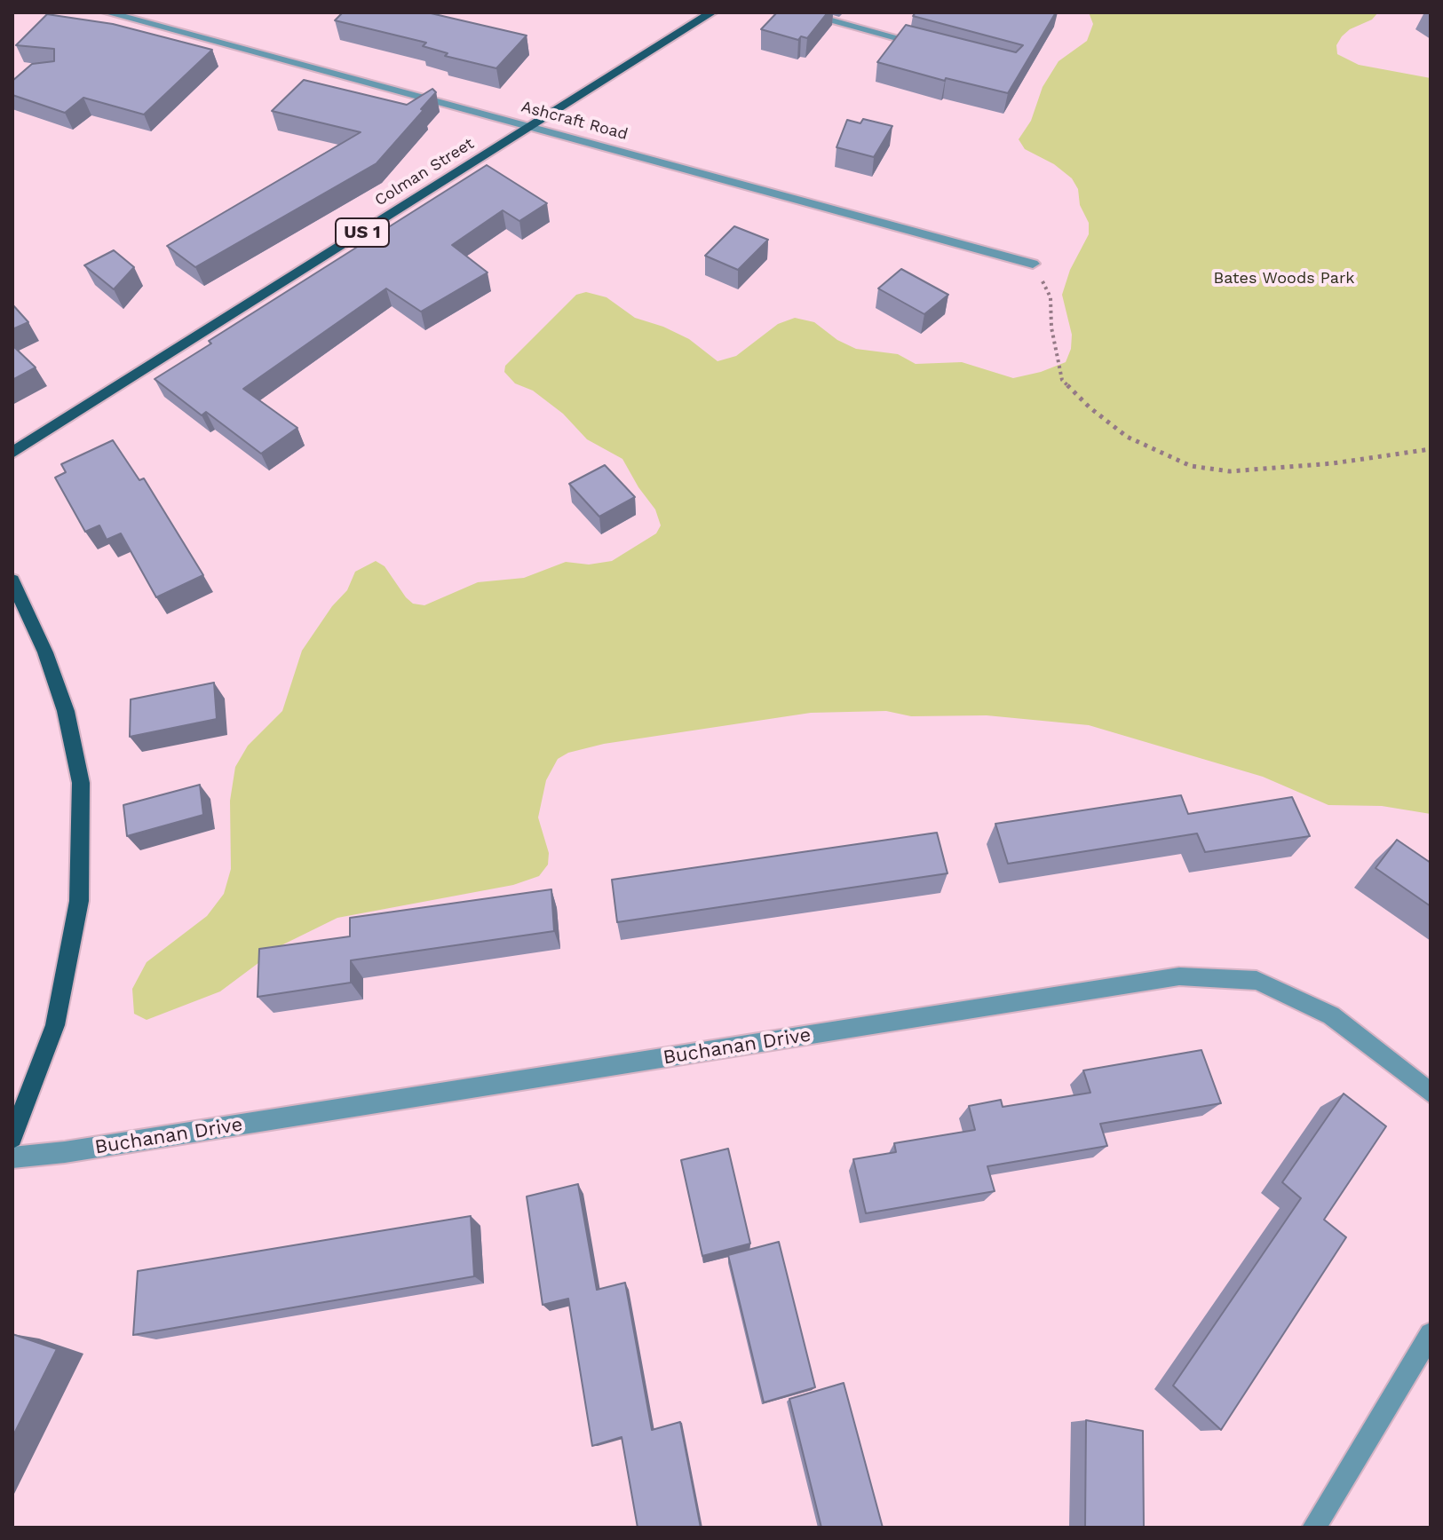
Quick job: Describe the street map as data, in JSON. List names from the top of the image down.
{
  "streets": {
    "main road": ["Colman Street", "US 1"],
    "street": ["Ashcraft Road", "Buchanan Drive"]
  },
  "crossings": [
    ["Ashcraft Road", "Colman Street"]
  ],
  "parks": ["Bates Woods Park"]
}
